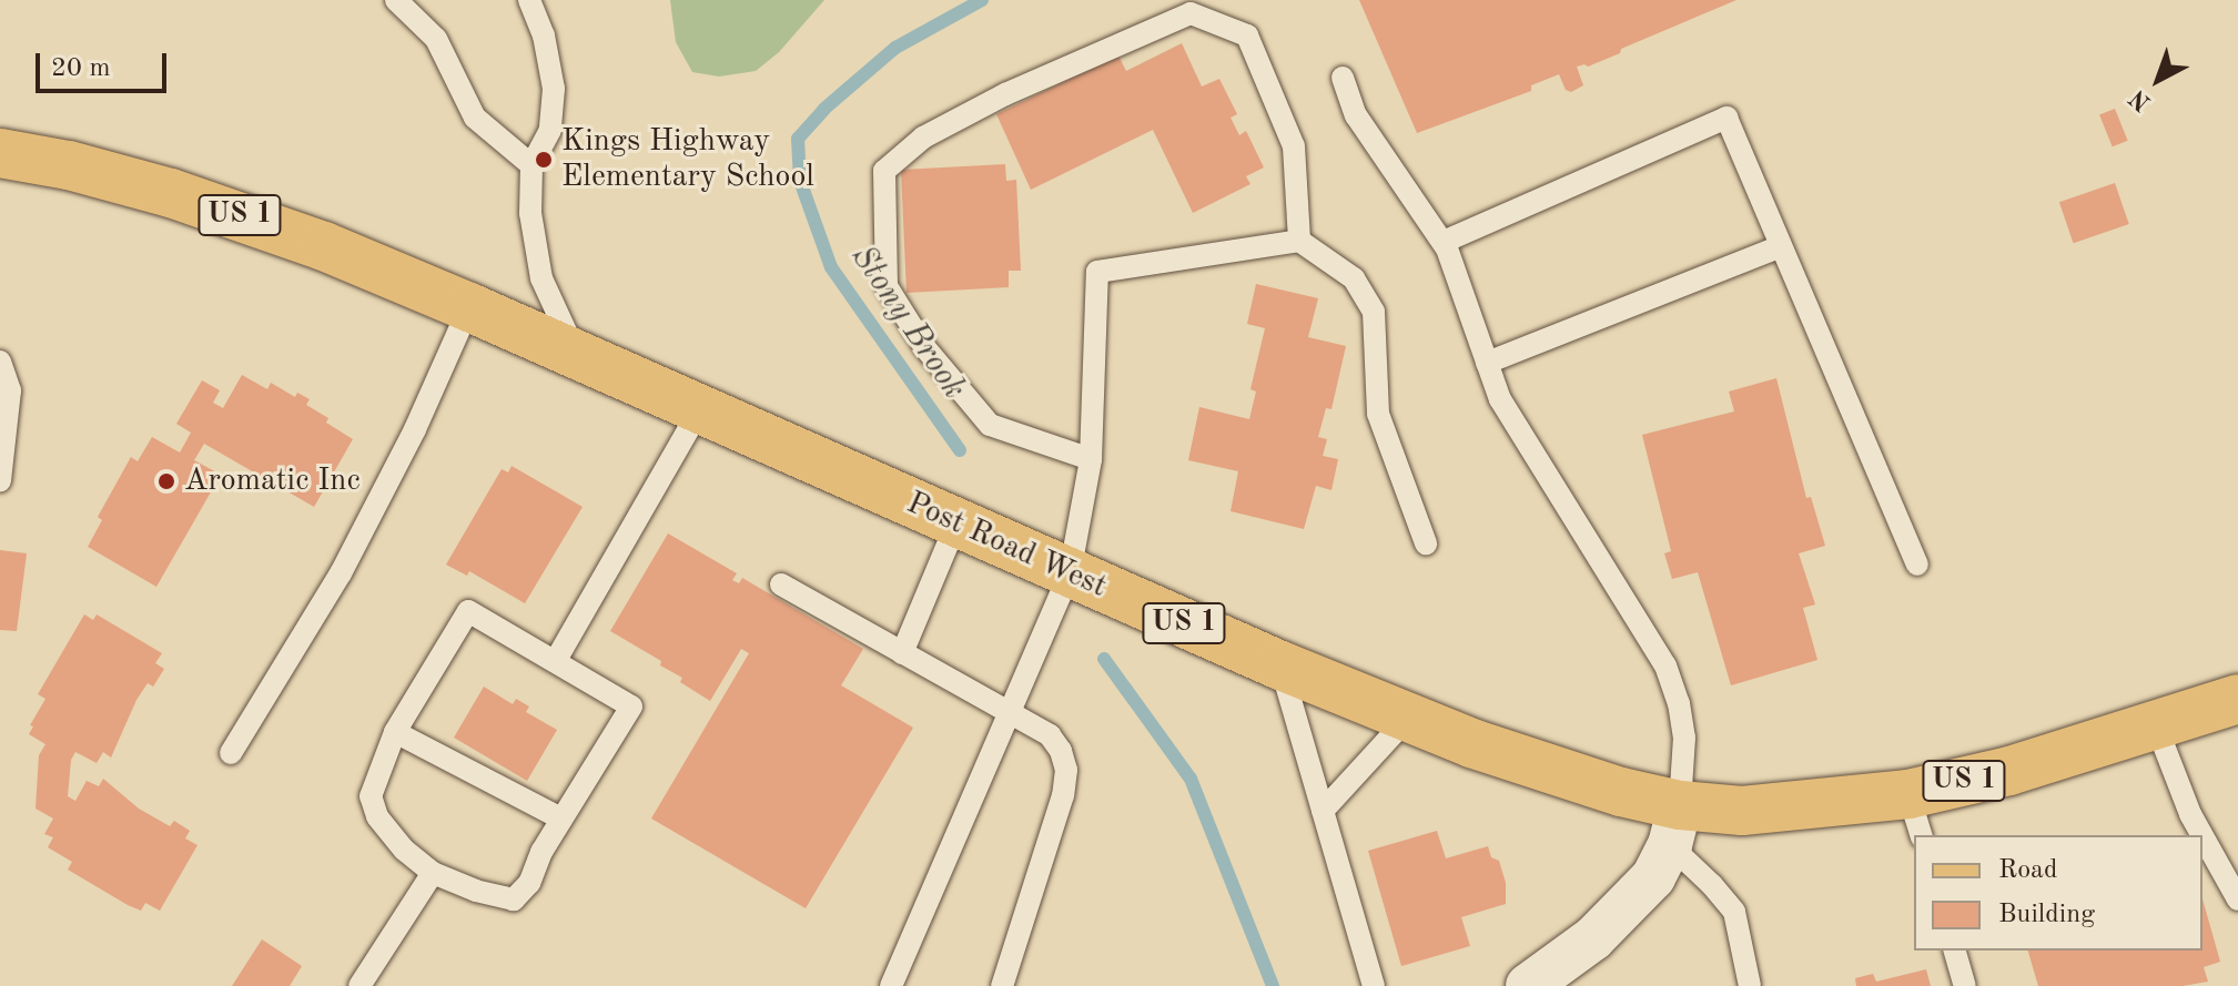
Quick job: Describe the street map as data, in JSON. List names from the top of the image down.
{
  "streets": {
    "main road": ["US 1", "Post Road West"]
  },
  "water": ["Stony Brook"],
  "places": ["Kings Highway Elementary School", "Aromatic Inc"],
  "legend": ["Road", "Building"],
  "scale_bar": "20 m",
  "north": "bottom left"
}
